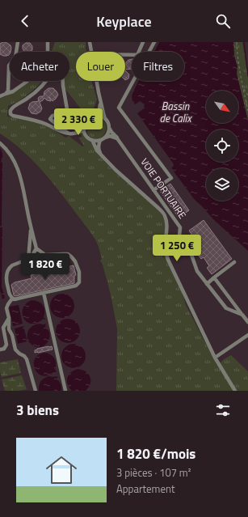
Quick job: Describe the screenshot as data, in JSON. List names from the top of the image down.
{
  "streets": {
    "street": ["VOIE PORTUAIRE"]
  },
  "water": ["Bassin de Calix"],
  "north": "bottom right",
  "page": {
    "header": "Keyplace",
    "chip": ["Acheter", "Louer", "Filtres"],
    "price": ["2 330 €", "1 250 €", "1 820 €"],
    "heading": "3 biens",
    "list": [
      {
        "name": "1 820 €/mois",
        "note": "3 pièces · 107 m² · Appartement"
      }
    ]
  }
}
